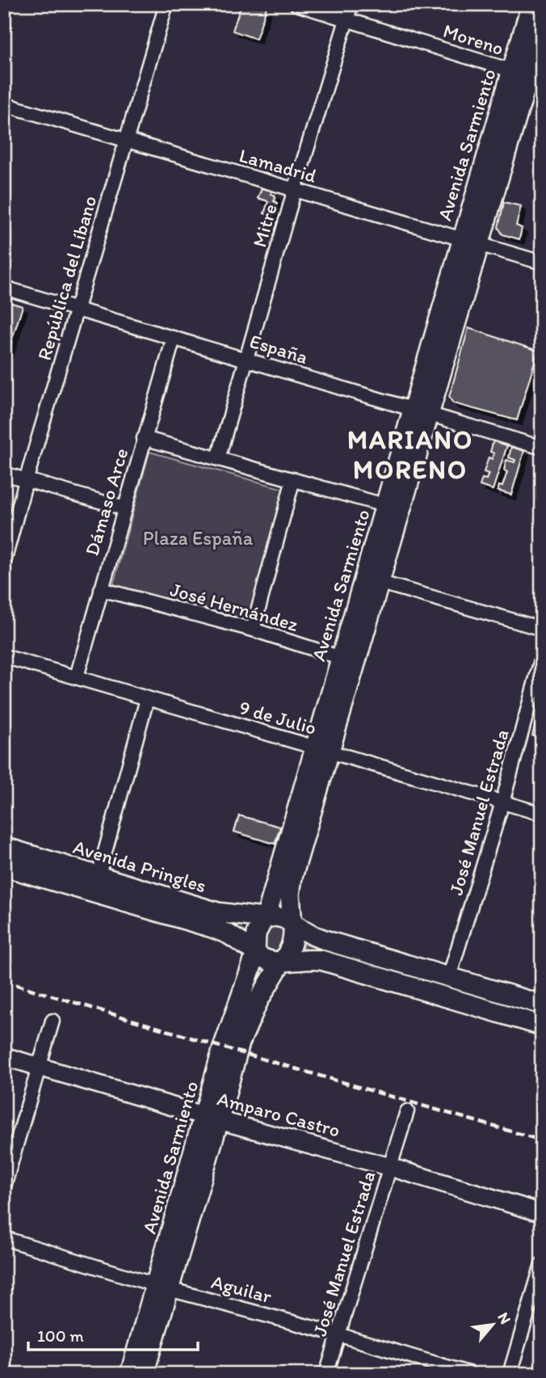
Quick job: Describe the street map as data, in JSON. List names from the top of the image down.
{
  "streets": {
    "main road": ["Avenida Sarmiento", "Avenida Pringles"],
    "street": [
      "Moreno",
      "Lamadrid",
      "Mitre",
      "República del Líbano",
      "España",
      "Dámaso Arce",
      "José Hernández",
      "9 de Julio",
      "José Manuel Estrada",
      "Amparo Castro",
      "Aguilar"
    ]
  },
  "crossings": [
    ["Moreno", "Avenida Sarmiento"],
    ["Moreno", "Mitre"],
    ["Avenida Sarmiento", "Lamadrid"],
    ["Avenida Sarmiento", "España"],
    ["Avenida Sarmiento", "José Hernández"],
    ["Avenida Sarmiento", "9 de Julio"],
    ["Avenida Sarmiento", "Avenida Pringles"],
    ["Avenida Sarmiento", "Amparo Castro"],
    ["Avenida Sarmiento", "Aguilar"],
    ["Lamadrid", "Mitre"],
    ["Lamadrid", "República del Líbano"],
    ["Mitre", "España"],
    ["República del Líbano", "España"],
    ["España", "Dámaso Arce"],
    ["Dámaso Arce", "José Hernández"],
    ["Dámaso Arce", "9 de Julio"],
    ["9 de Julio", "José Manuel Estrada"],
    ["José Manuel Estrada", "Amparo Castro"],
    ["José Manuel Estrada", "Aguilar"]
  ],
  "districts": ["MARIANO MORENO"],
  "parks": ["Plaza España"],
  "scale_bar": "100 m",
  "north": "top right"
}
